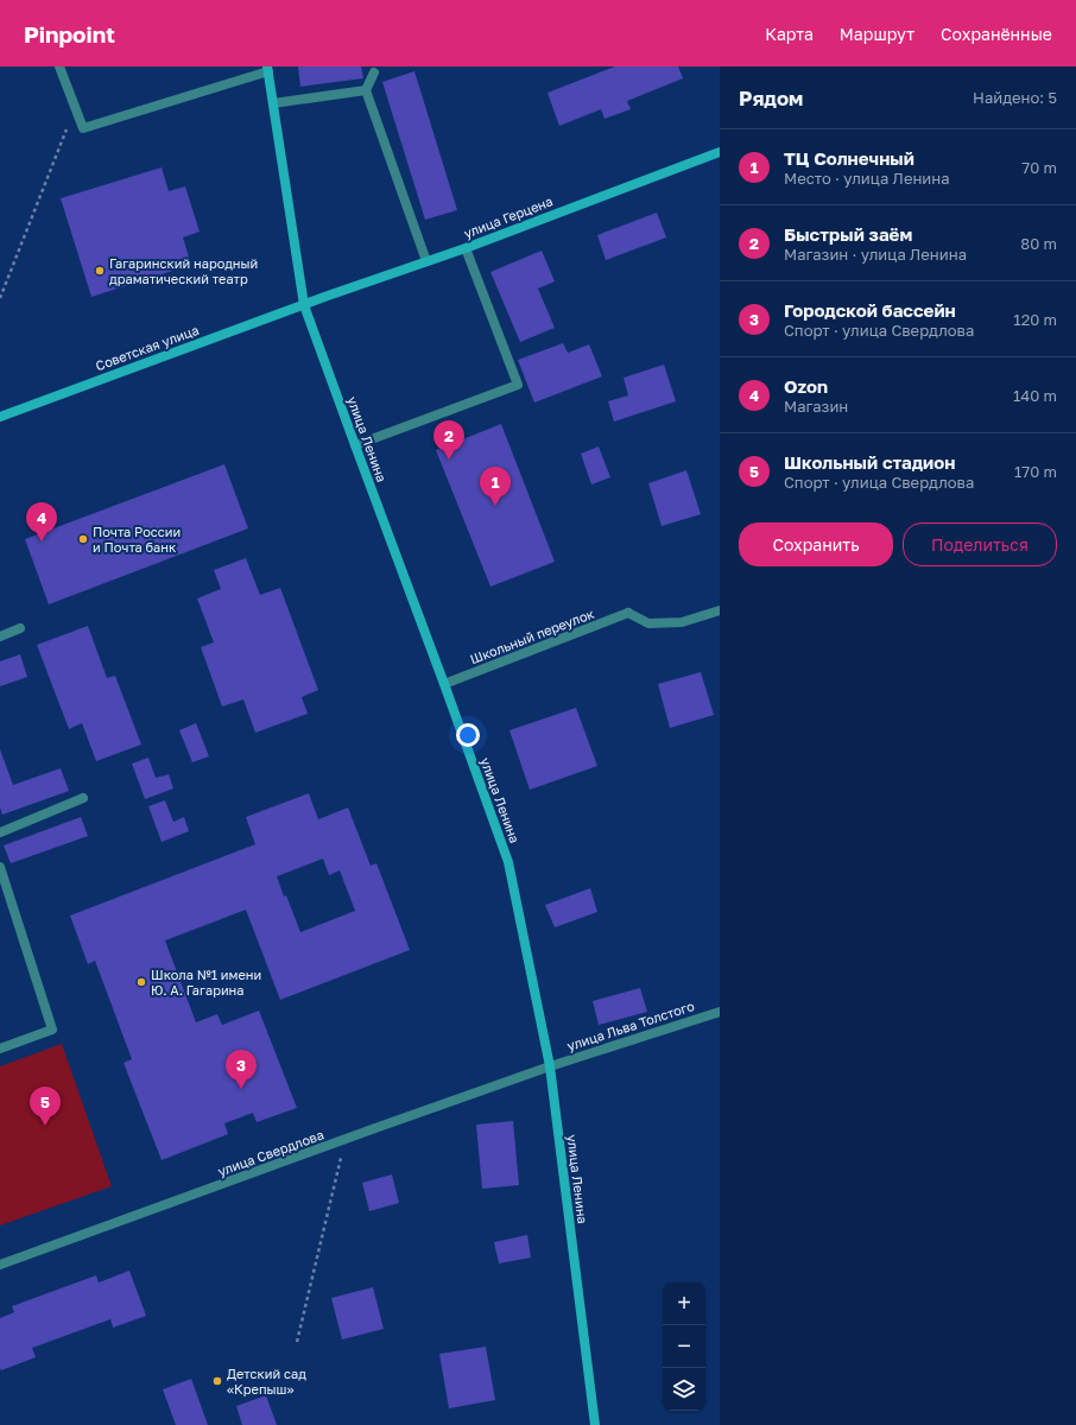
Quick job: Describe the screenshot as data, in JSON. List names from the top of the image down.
{
  "streets": {
    "main road": ["улица Герцена", "Советская улица", "улица Ленина"],
    "street": ["Школьный переулок", "улица Льва Толстого", "улица Свердлова"]
  },
  "crossings": [
    ["улица Герцена", "Советская улица"],
    ["улица Герцена", "улица Ленина"],
    ["Советская улица", "улица Ленина"],
    ["улица Ленина", "Школьный переулок"],
    ["улица Ленина", "улица Льва Толстого"],
    ["улица Ленина", "улица Свердлова"],
    ["улица Льва Толстого", "улица Свердлова"]
  ],
  "places": [
    "Гагаринский народный драматический театр",
    "Почта России и Почта банк",
    "Школа №1 имени Ю. А. Гагарина",
    "Детский сад «Крепыш»"
  ],
  "page": {
    "header": "Pinpoint",
    "nav": ["Карта", "Маршрут", "Сохранённые"],
    "heading": ["Рядом", "Найдено: 5"],
    "list": [
      {
        "mark": "1",
        "name": "ТЦ Солнечный",
        "note": "Место · улица Ленина",
        "value": "70 m"
      },
      {
        "mark": "2",
        "name": "Быстрый заём",
        "note": "Магазин · улица Ленина",
        "value": "80 m"
      },
      {
        "mark": "3",
        "name": "Городской бассейн",
        "note": "Спорт · улица Свердлова",
        "value": "120 m"
      },
      {
        "mark": "4",
        "name": "Ozon",
        "note": "Магазин",
        "value": "140 m"
      },
      {
        "mark": "5",
        "name": "Школьный стадион",
        "note": "Спорт · улица Свердлова",
        "value": "170 m"
      }
    ],
    "pins": [
      "2",
      "1",
      "4",
      "3",
      "5"
    ],
    "buttons": ["Сохранить", "Поделиться"],
    "map_buttons": ["+", "−"]
  }
}
